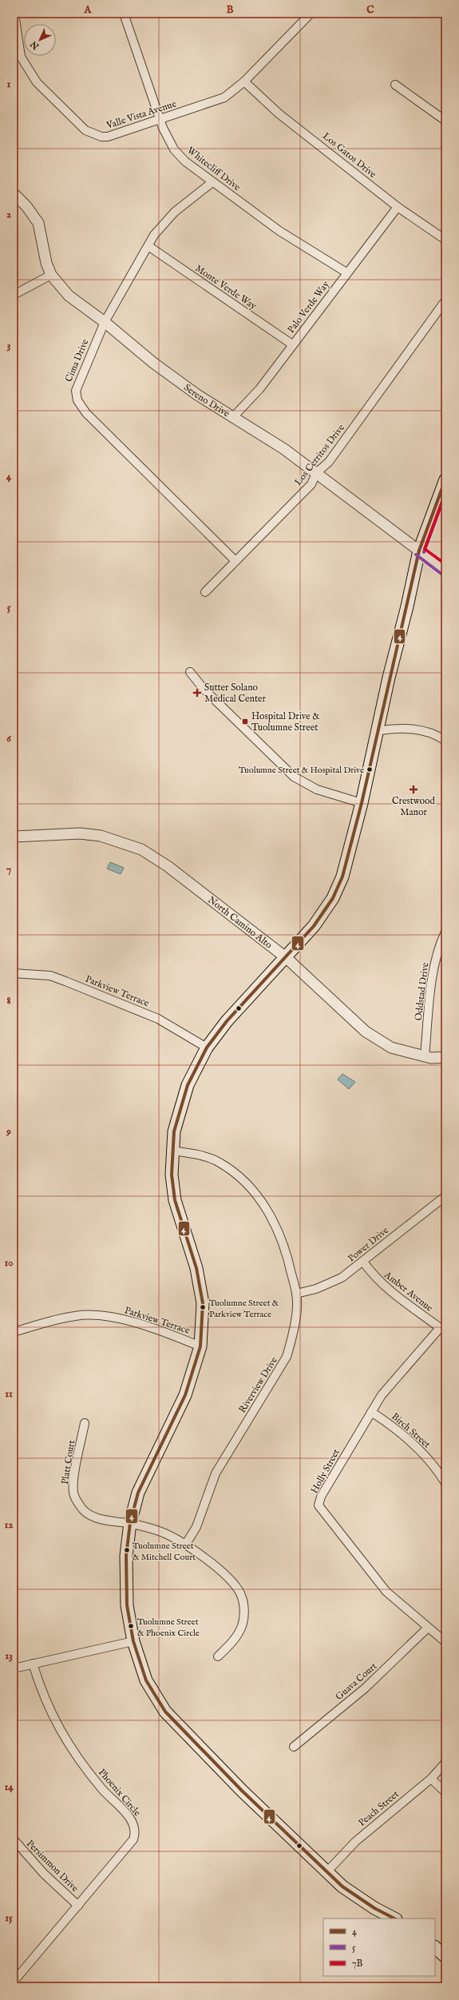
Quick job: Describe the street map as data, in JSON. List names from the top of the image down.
{
  "streets": {
    "street": [
      "Valle Vista Avenue",
      "Los Gatos Drive",
      "Whitecliff Drive",
      "Monte Verde Way",
      "Palo Verde Way",
      "Cima Drive",
      "Sereno Drive",
      "Los Cerritos Drive",
      "North Camino Alto",
      "Parkview Terrace",
      "Oddstad Drive",
      "Power Drive",
      "Amber Avenue",
      "Riverview Drive",
      "Birch Street",
      "Platt Court",
      "Holly Street",
      "Guava Court",
      "Phoenix Circle",
      "Peach Street",
      "Persimmon Drive"
    ]
  },
  "crossings": [
    ["Valle Vista Avenue", "Los Gatos Drive"],
    ["Valle Vista Avenue", "Whitecliff Drive"],
    ["Los Gatos Drive", "Palo Verde Way"],
    ["Whitecliff Drive", "Palo Verde Way"],
    ["Whitecliff Drive", "Cima Drive"],
    ["Monte Verde Way", "Palo Verde Way"],
    ["Monte Verde Way", "Cima Drive"],
    ["Palo Verde Way", "Sereno Drive"],
    ["Cima Drive", "Sereno Drive"],
    ["Cima Drive", "Los Cerritos Drive"],
    ["Sereno Drive", "Los Cerritos Drive"],
    ["North Camino Alto", "Oddstad Drive"],
    ["Power Drive", "Amber Avenue"],
    ["Power Drive", "Riverview Drive"],
    ["Amber Avenue", "Holly Street"],
    ["Riverview Drive", "Platt Court"],
    ["Birch Street", "Holly Street"],
    ["Holly Street", "Guava Court"],
    ["Phoenix Circle", "Persimmon Drive"]
  ],
  "places": {
    "health": ["Sutter Solano Medical Center", "Crestwood Manor"],
    "transit": ["Hospital Drive & Tuolumne Street"],
    "other": [
      "Tuolumne Street & Hospital Drive",
      "Tuolumne Street & Parkview Terrace",
      "Tuolumne Street & Mitchell Court",
      "Tuolumne Street & Phoenix Circle"
    ]
  },
  "lines": ["transit line 4", "transit line 5", "transit line 7B"],
  "legend": ["4", "5", "7B"],
  "north": "bottom left",
  "grid": {
    "columns": ["A", "B", "C"],
    "rows": [
      "1",
      "2",
      "3",
      "4",
      "5",
      "6",
      "7",
      "8",
      "9",
      "10",
      "11",
      "12",
      "13",
      "14",
      "15"
    ]
  }
}
